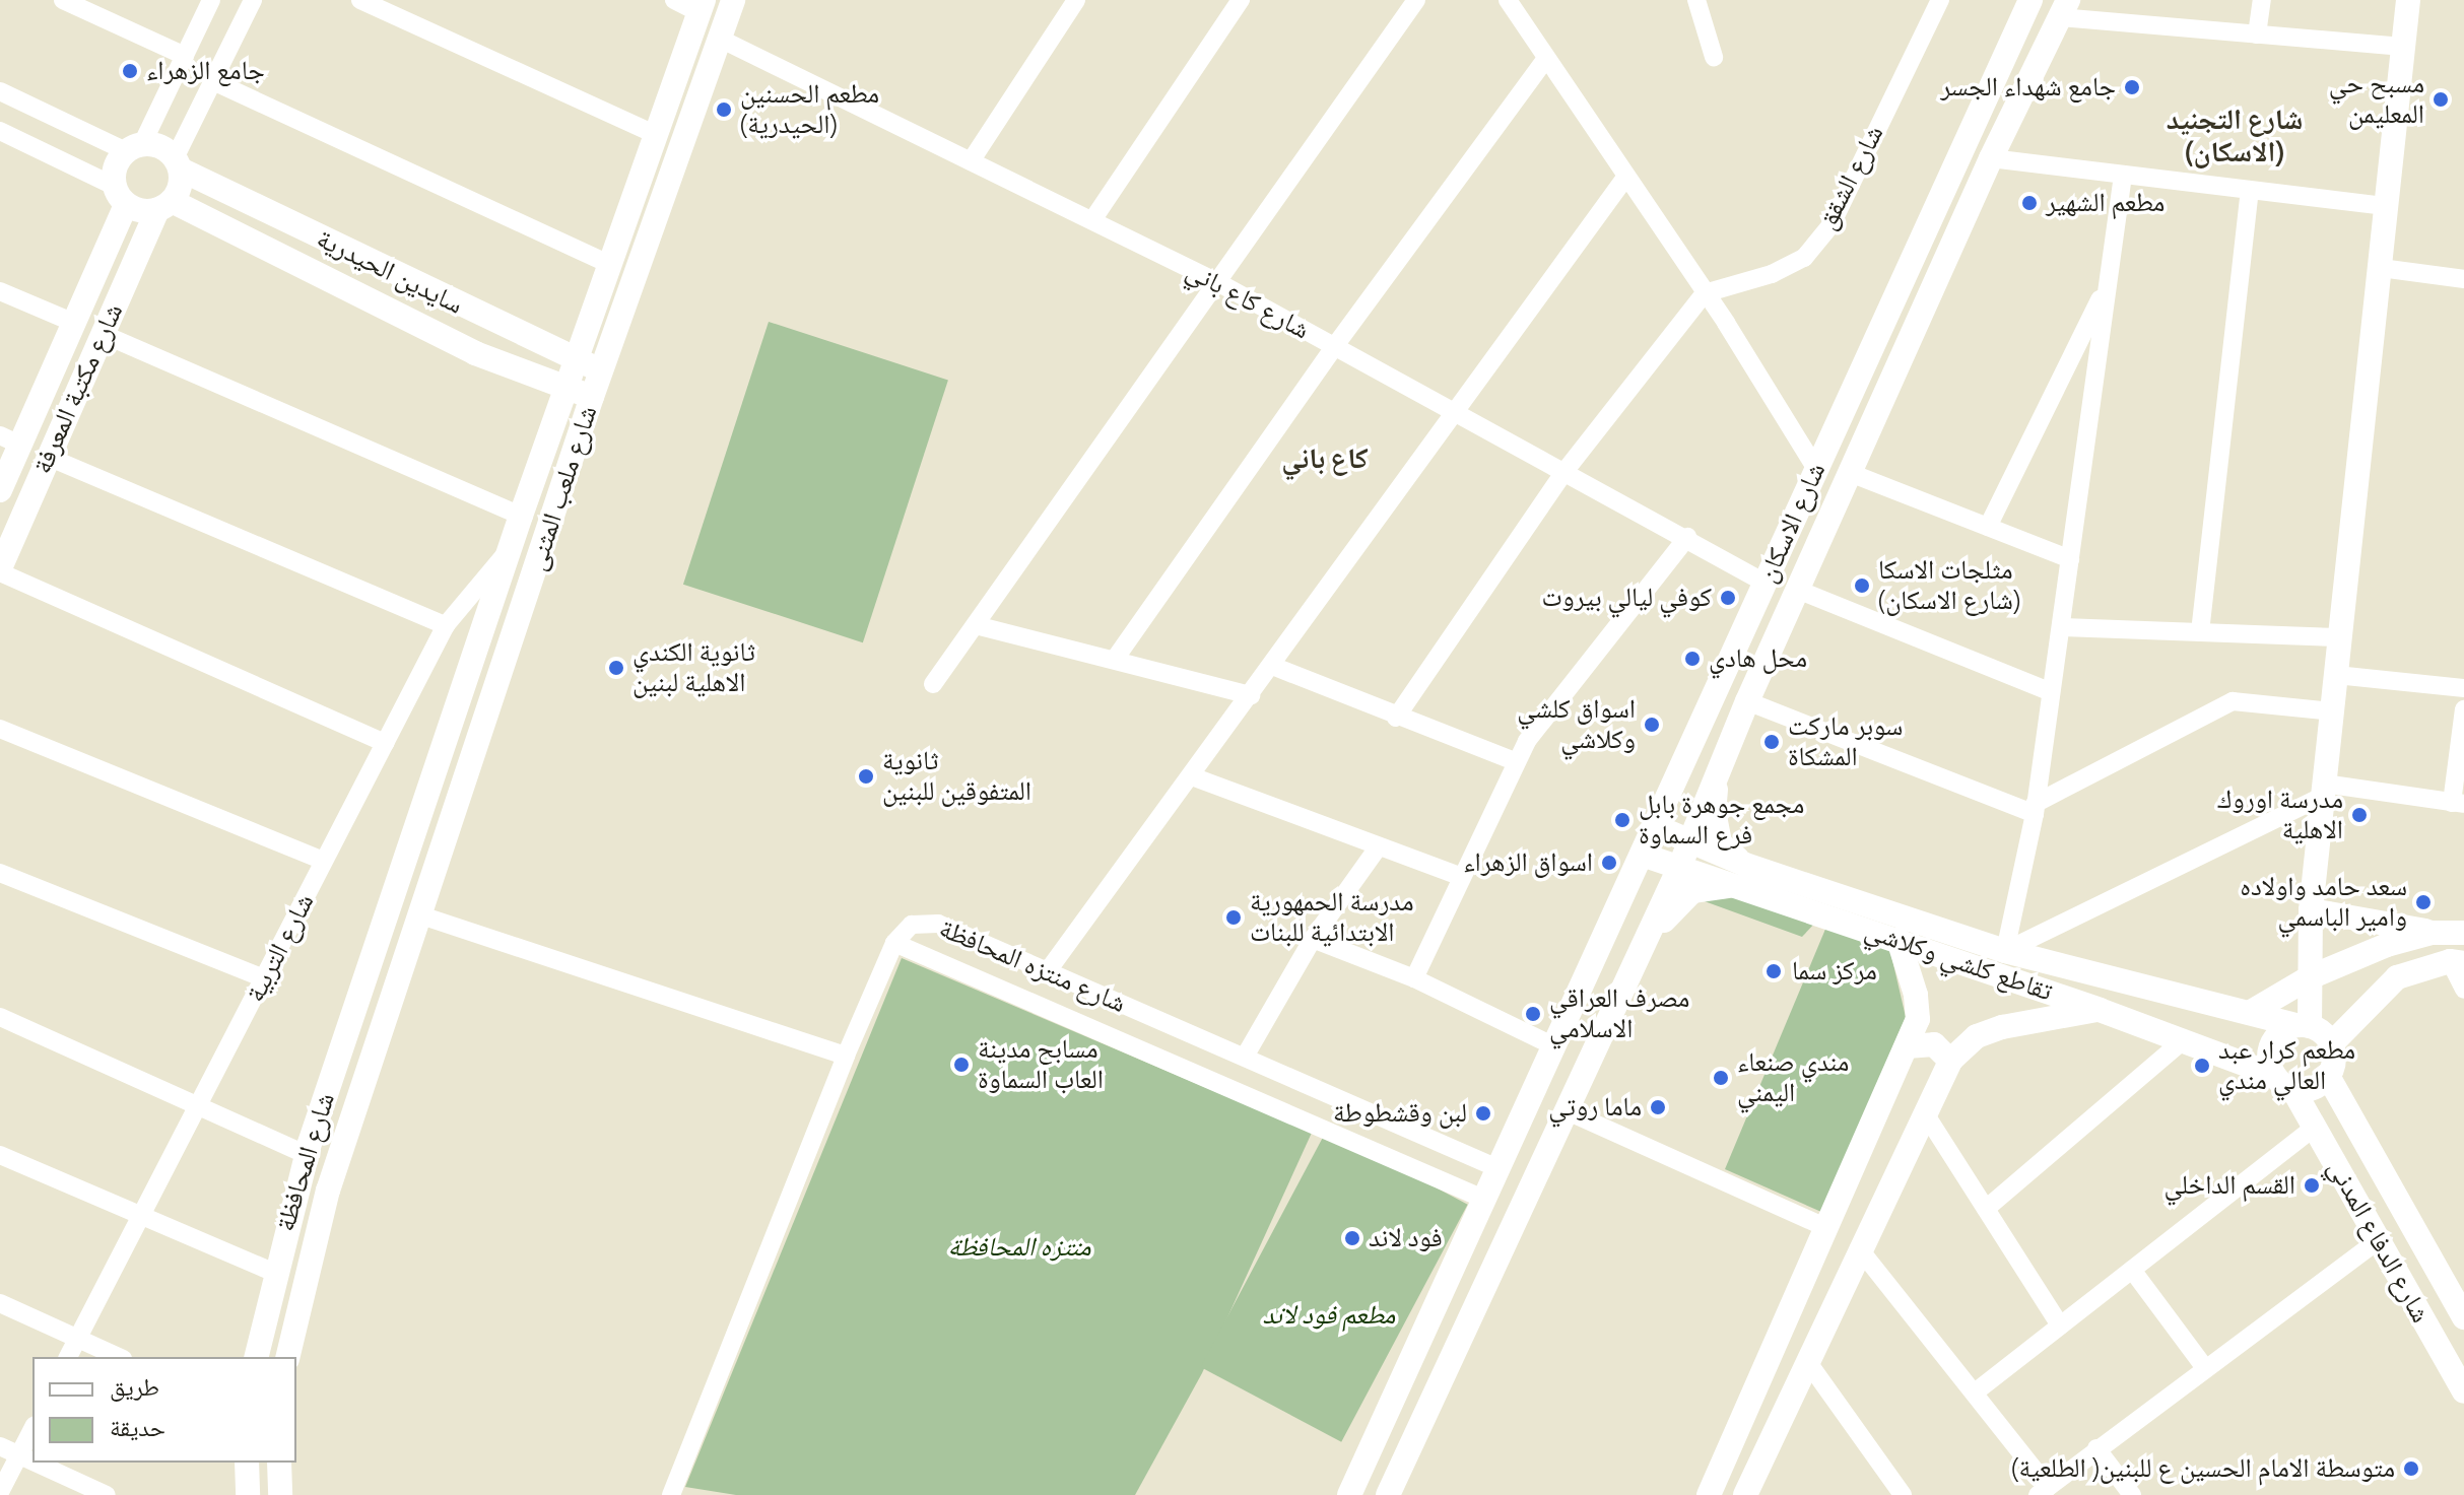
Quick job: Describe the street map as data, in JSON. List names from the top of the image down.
{
  "streets": {
    "main road": [
      "سايدين الحيدرية",
      "شارع مكتبة المعرفة",
      "شارع ملعب المثنى",
      "شارع الاسكان",
      "تقاطع كلشي وكلاشي",
      "شارع المحافظة",
      "شارع الدفاع المدني"
    ],
    "street": [
      "شارع الشقق",
      "شارع كاع باني",
      "شارع التربية",
      "شارع منتزه المحافظة"
    ]
  },
  "crossings": [
    ["سايدين الحيدرية", "شارع مكتبة المعرفة"],
    ["سايدين الحيدرية", "شارع ملعب المثنى"],
    ["شارع كاع باني", "شارع ملعب المثنى"],
    ["شارع كاع باني", "شارع الاسكان"],
    ["شارع ملعب المثنى", "شارع التربية"],
    ["شارع ملعب المثنى", "شارع المحافظة"],
    ["شارع الاسكان", "تقاطع كلشي وكلاشي"],
    ["شارع الاسكان", "شارع منتزه المحافظة"],
    ["تقاطع كلشي وكلاشي", "شارع الدفاع المدني"]
  ],
  "districts": ["شارع التجنيد (الاسكان)", "كاع باني"],
  "parks": ["منتزه المحافظة", "مطعم فود لاند"],
  "places": [
    "جامع الزهراء",
    "جامع شهداء الجسر",
    "مسبح حي المعليمن",
    "مطعم الحسنين (الحيدرية)",
    "مطعم الشهير",
    "مثلجات الاسكا (شارع الاسكان)",
    "كوفي ليالي بيروت",
    "محل هادي",
    "ثانوية الكندي الاهلية لبنين",
    "اسواق كلشي وكلاشي",
    "سوبر ماركت المشكاة",
    "ثانوية المتفوقين للبنين",
    "مدرسة اوروك الاهلية",
    "مجمع جوهرة بابل فرع السماوة",
    "اسواق الزهراء",
    "سعد حامد واولاده وامير الباسمي",
    "مدرسة الحمهورية الابتدائية للبنات",
    "مركز سما",
    "مصرف العراقي الاسلامي",
    "مسابح مدينة العاب السماوة",
    "مطعم كرار عبد العالي مندي",
    "مندي صنعاء اليمني",
    "ماما روتي",
    "لبن وقشطوطة",
    "القسم الداخلي",
    "فود لاند",
    "متوسطة الامام الحسين ع للبنين( الطلعية)"
  ],
  "legend": ["طريق", "حديقة"]
}
